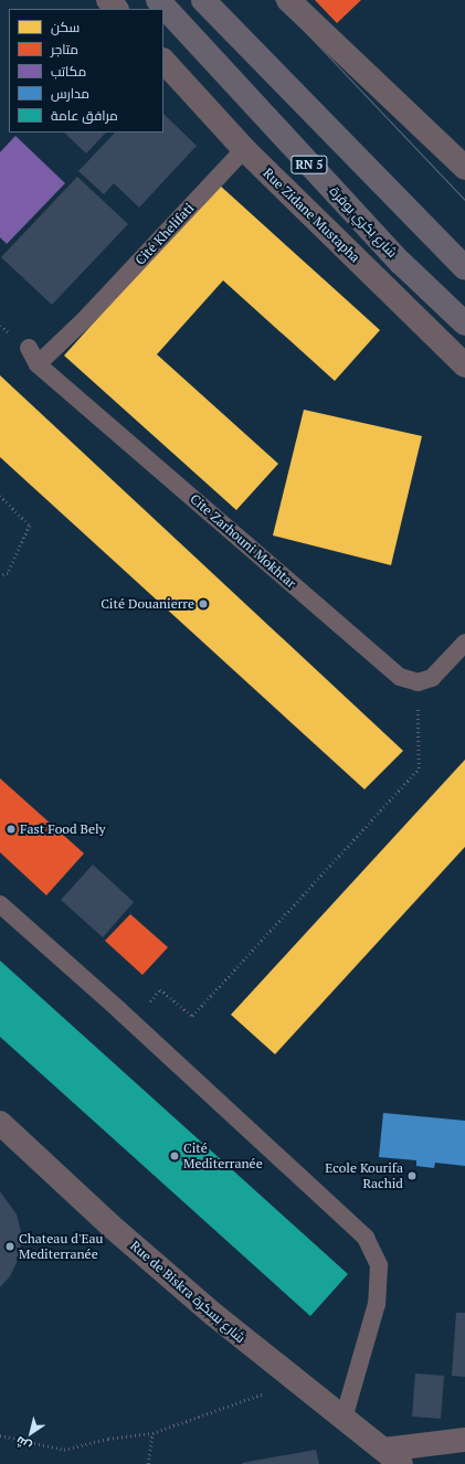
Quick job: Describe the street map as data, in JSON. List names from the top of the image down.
{
  "streets": {
    "highway": ["RN 5", "شارع بكري بوقرة"],
    "street": ["Rue Zidane Mustapha", "Rue de Biskra شارع بسكرة"],
    "lane": ["Cité Khelifati", "Cite Zarhouni Mokhtar"]
  },
  "crossings": [
    ["Rue Zidane Mustapha", "Cité Khelifati"],
    ["Cité Khelifati", "Cite Zarhouni Mokhtar"]
  ],
  "places": [
    "Cité Douanierre",
    "Fast Food Bely",
    "Cité Mediterranée",
    "Ecole Kourifa Rachid",
    "Chateau d'Eau Mediterranée"
  ],
  "legend": [
    "سكن",
    "متاجر",
    "مكاتب",
    "مدارس",
    "مرافق عامة"
  ],
  "north": "bottom left"
}
